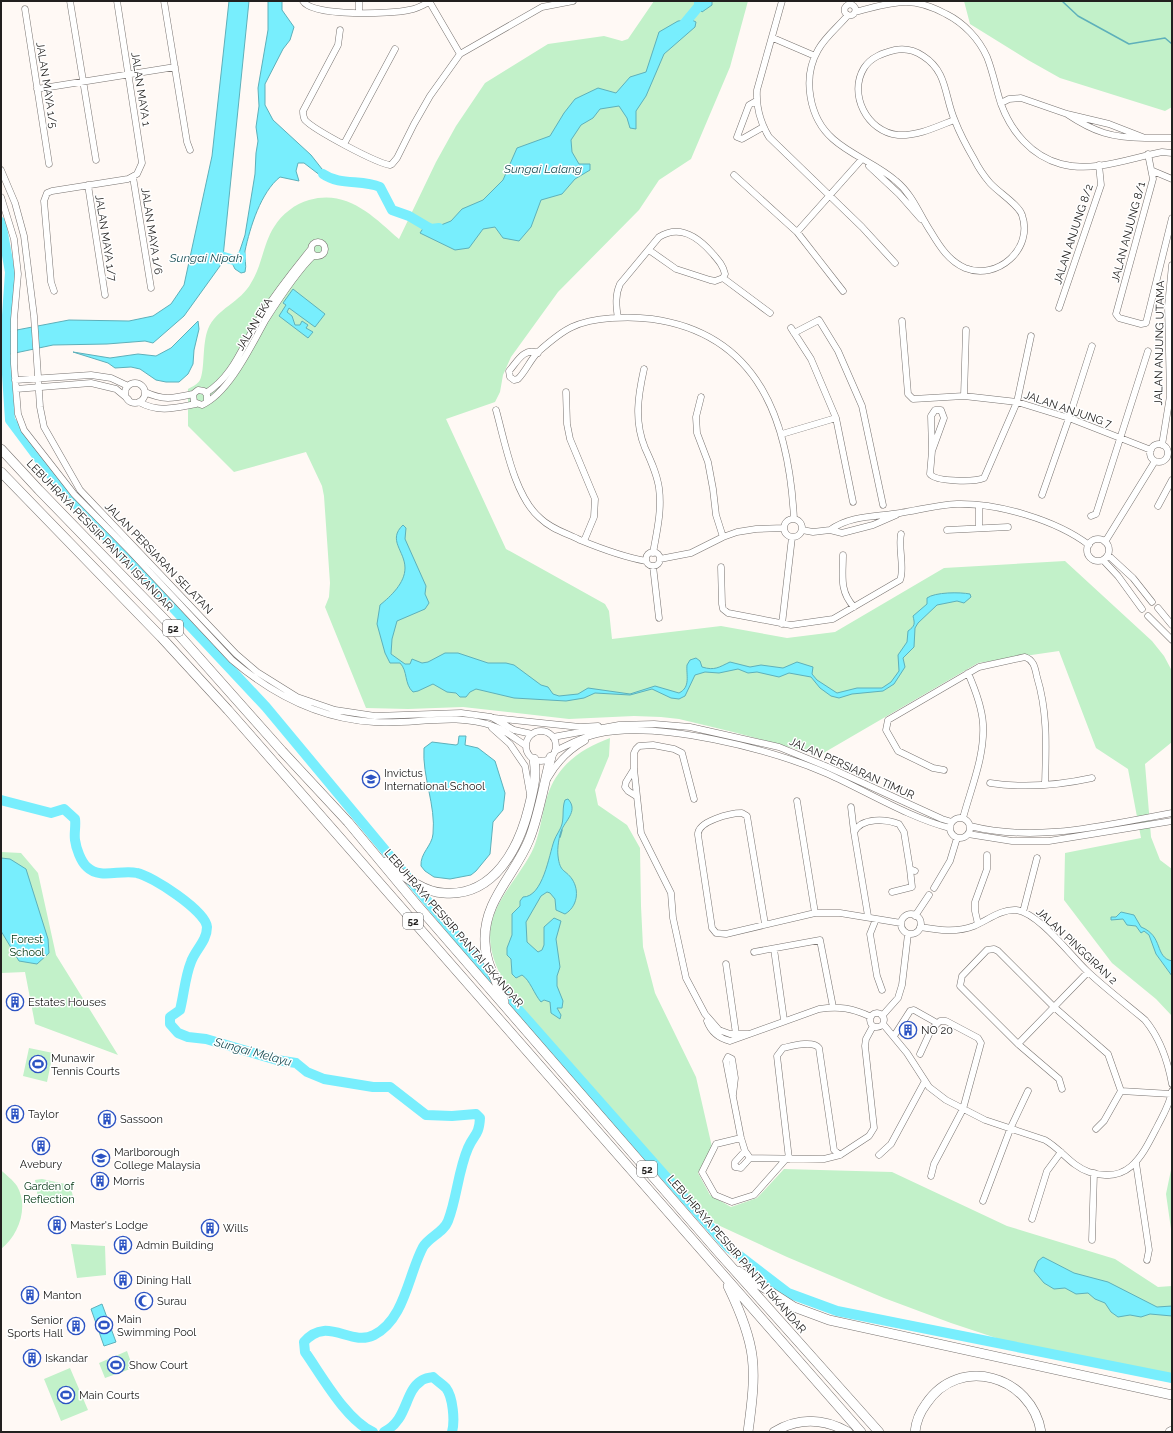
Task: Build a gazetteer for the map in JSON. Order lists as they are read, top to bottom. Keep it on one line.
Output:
{"streets":{"highway":["LEBUHRAYA PESISIR PANTAI ISKANDAR","52"],"street":["JALAN MAYA 1/5","JALAN MAYA 1","JALAN MAYA 1/6","JALAN ANJUNG 8/1","JALAN ANJUNG 8/2","JALAN MAYA 1/7","JALAN EKA","JALAN ANJUNG UTAMA","JALAN ANJUNG 7","JALAN PERSIARAN SELATAN","JALAN PERSIARAN TIMUR","JALAN PINGGIRAN 2"]},"crossings":[["JALAN MAYA 1","JALAN MAYA 1/6"],["JALAN EKA","JALAN PERSIARAN SELATAN"],["JALAN ANJUNG UTAMA","JALAN ANJUNG 7"],["JALAN PERSIARAN SELATAN","JALAN PERSIARAN TIMUR"]],"water":["Sungai Lalang","Sungai Nipah","Sungai Melayu"],"parks":["Forest School","Garden of Reflection"],"places":{"school or university":["Invictus International School","Marlborough College Malaysia"],"building":["Estates Houses","NO 20","Taylor","Sassoon","Avebury","Morris","Master's Lodge","Wills","Admin Building","Dining Hall","Manton","Senior Sports Hall","Iskandar"],"sports":["Munawir Tennis Courts","Main Swimming Pool","Show Court","Main Courts"],"mosque":["Surau"]}}
